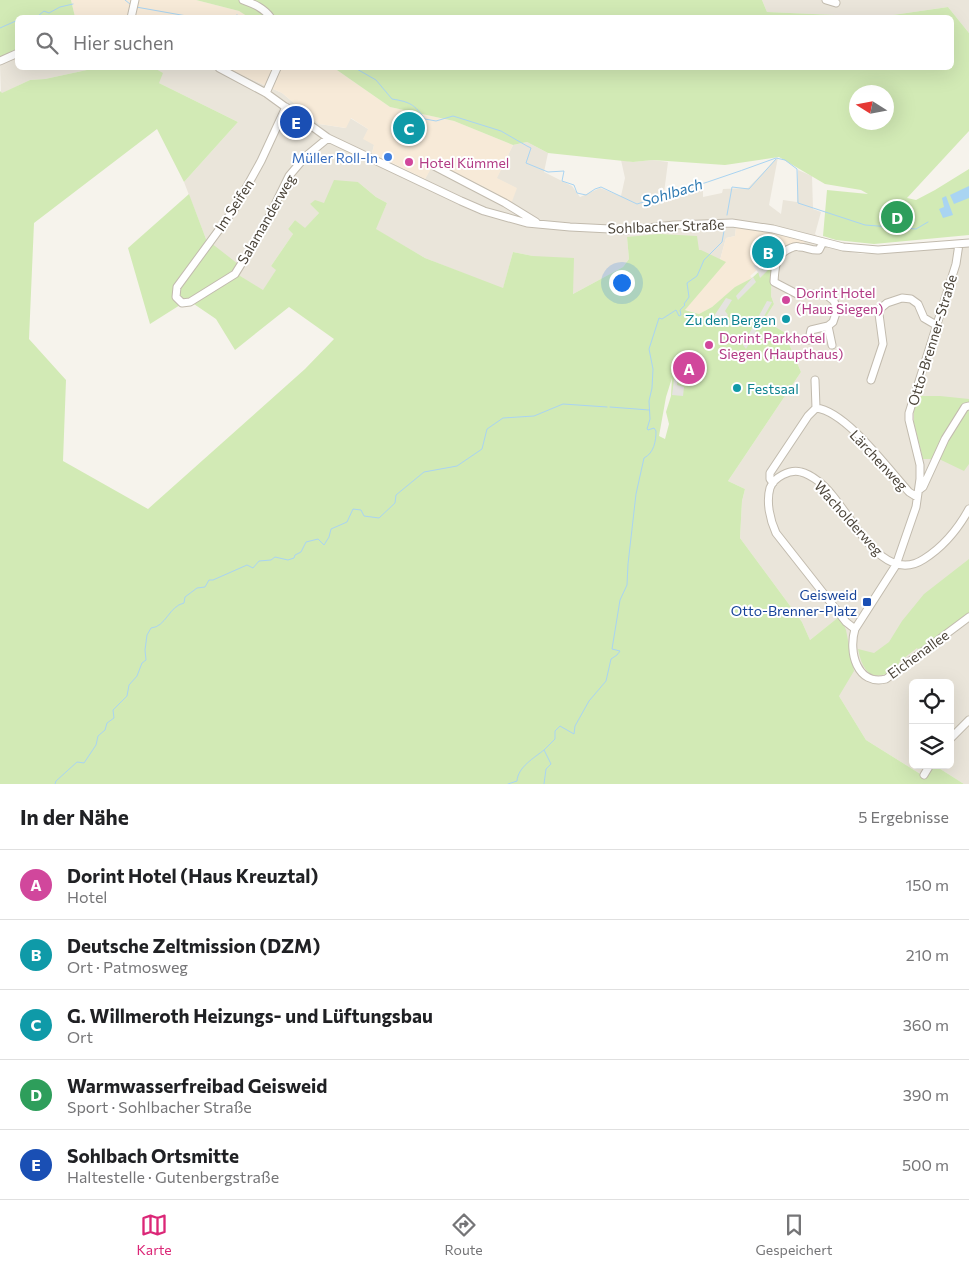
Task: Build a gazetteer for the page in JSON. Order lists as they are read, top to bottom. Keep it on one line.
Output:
{"streets":{"street":["Im Seifen","Salamanderweg","Sohlbacher Straße","Otto-Brenner-Straße","Lärchenweg","Wacholderweg","Eichenallee"]},"crossings":[["Im Seifen","Salamanderweg"],["Im Seifen","Sohlbacher Straße"],["Salamanderweg","Sohlbacher Straße"],["Sohlbacher Straße","Otto-Brenner-Straße"],["Otto-Brenner-Straße","Lärchenweg"],["Otto-Brenner-Straße","Wacholderweg"],["Otto-Brenner-Straße","Eichenallee"]],"water":["Sohlbach"],"places":{"other":["Müller Roll-In","Hotel Kümmel","Dorint Hotel (Haus Siegen)","Zu den Bergen","Dorint Parkhotel Siegen (Haupthaus)","Festsaal"],"transit":["Geisweid Otto-Brenner-Platz"]},"north":"left","page":{"search":"Hier suchen","pins":["E","C","D","B","A"],"heading":["In der Nähe","5 Ergebnisse"],"list":[{"mark":"A","name":"Dorint Hotel (Haus Kreuztal)","note":"Hotel","value":"150 m"},{"mark":"B","name":"Deutsche Zeltmission (DZM)","note":"Ort · Patmosweg","value":"210 m"},{"mark":"C","name":"G. Willmeroth Heizungs- und Lüftungsbau","note":"Ort","value":"360 m"},{"mark":"D","name":"Warmwasserfreibad Geisweid","note":"Sport · Sohlbacher Straße","value":"390 m"},{"mark":"E","name":"Sohlbach Ortsmitte","note":"Haltestelle · Gutenbergstraße","value":"500 m"}],"nav":["Karte","Route","Gespeichert"]}}
